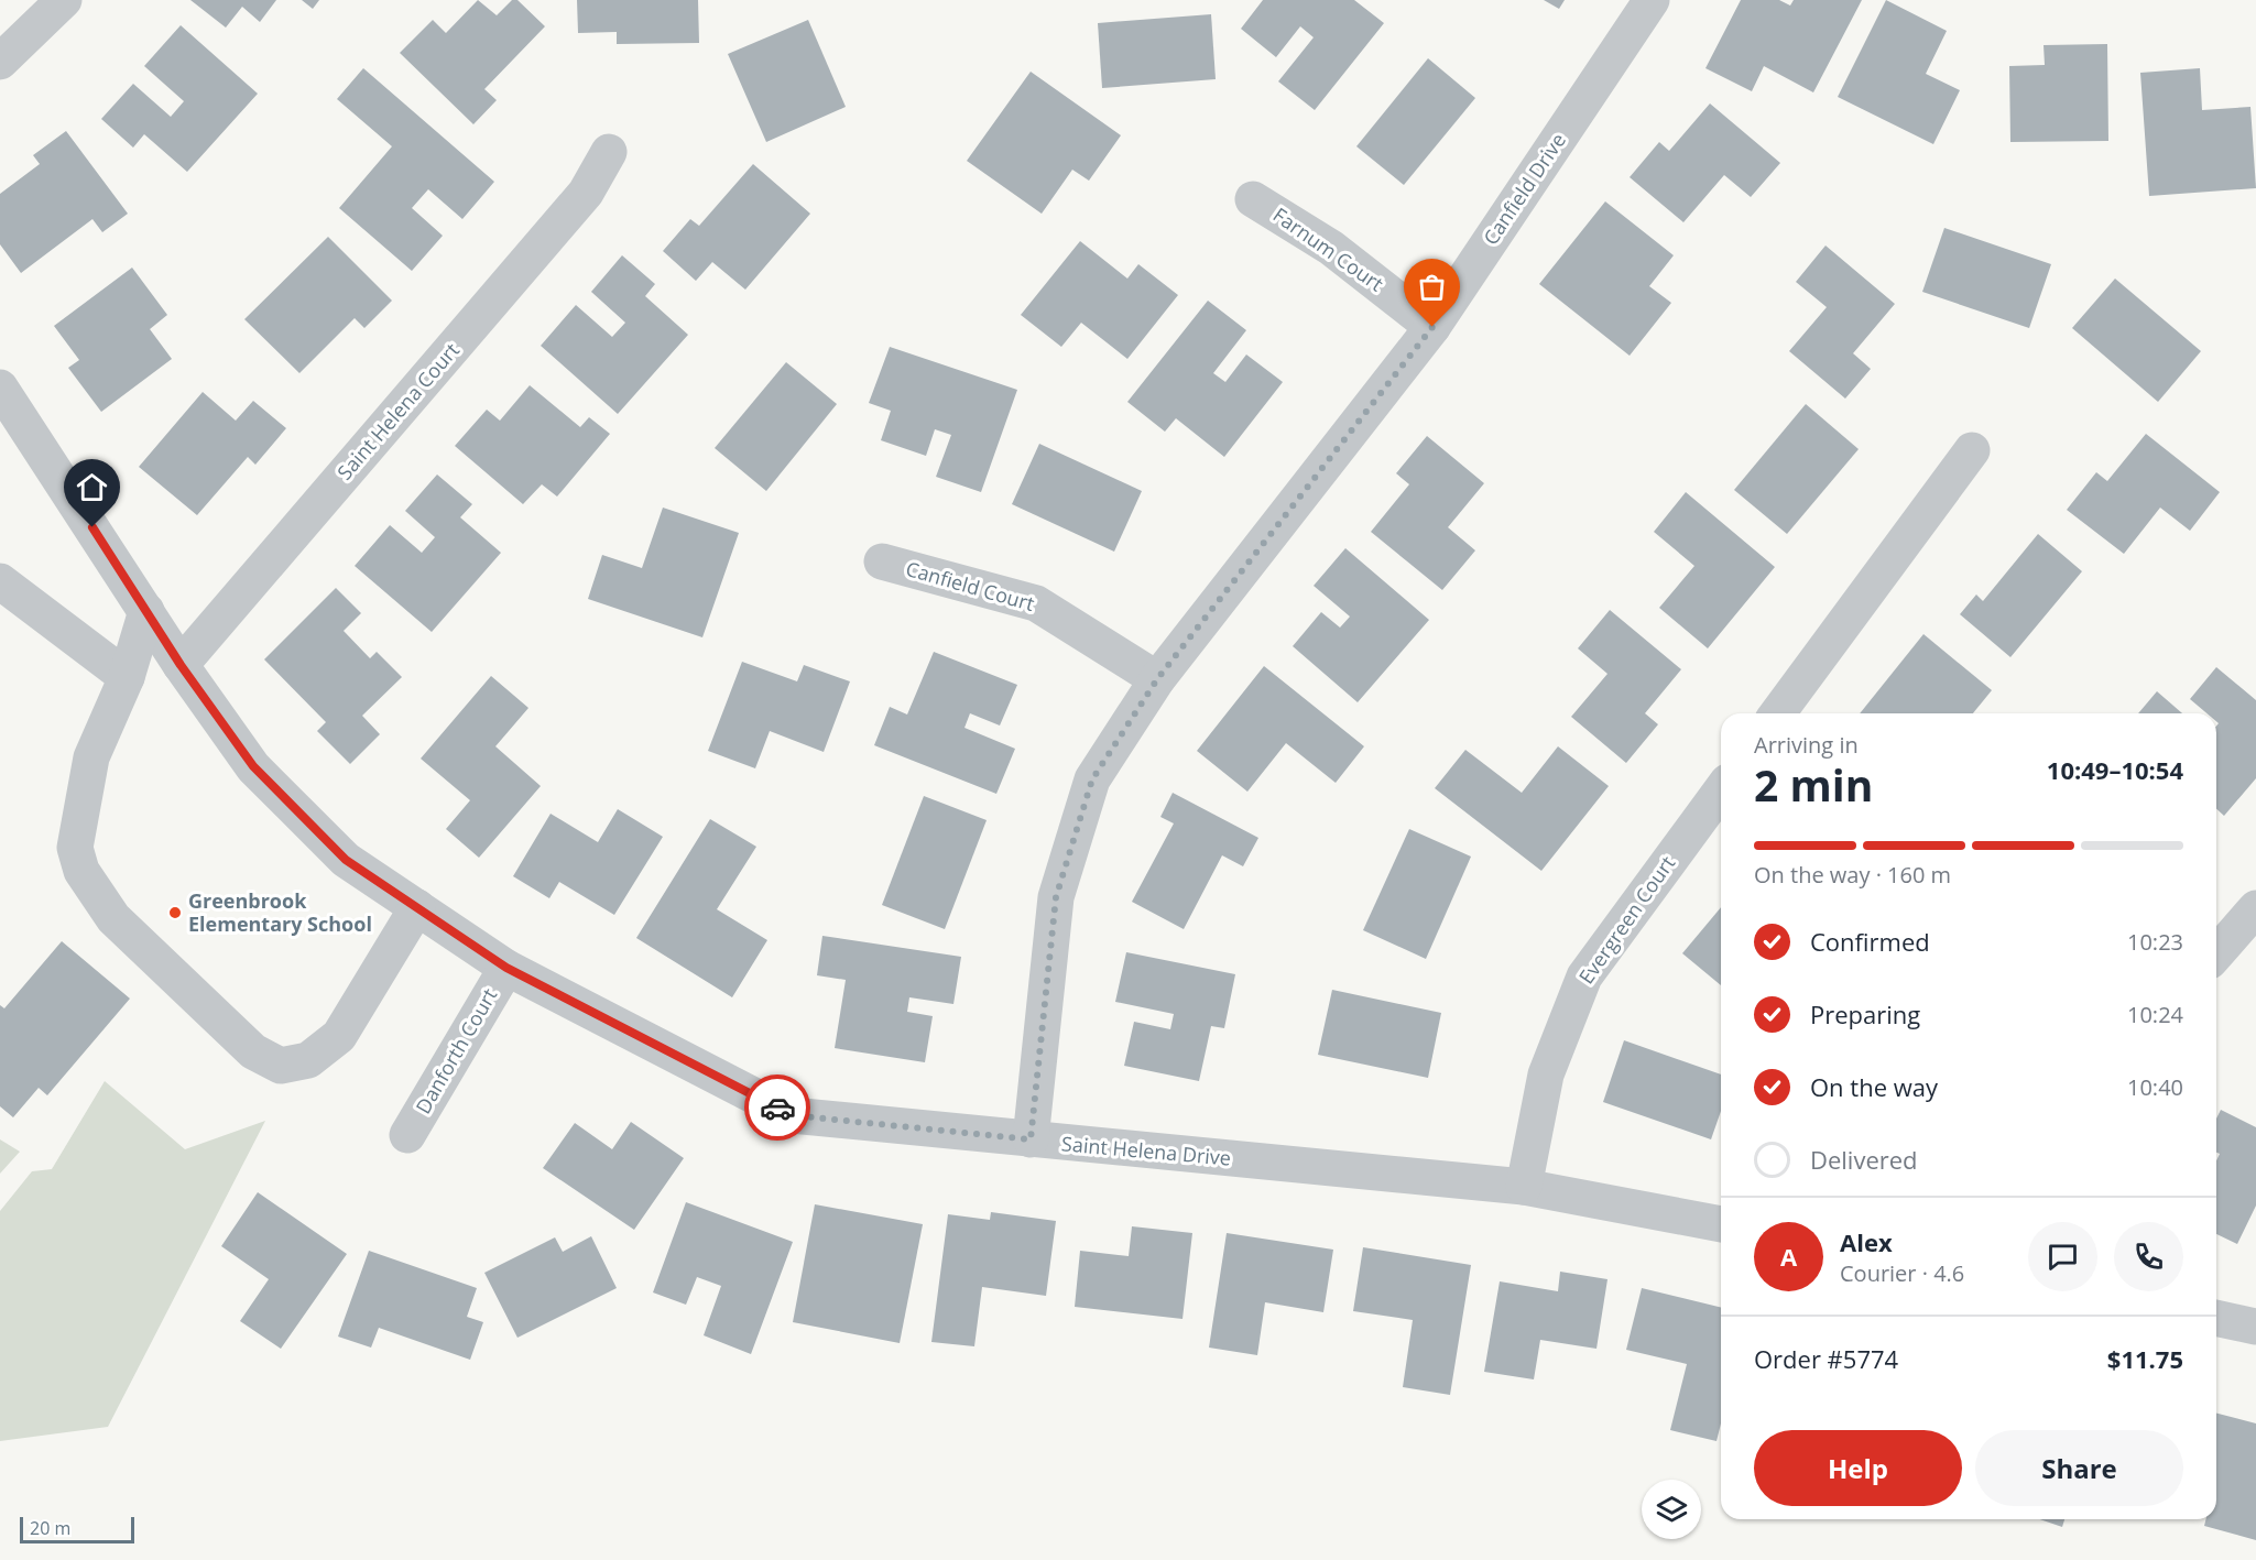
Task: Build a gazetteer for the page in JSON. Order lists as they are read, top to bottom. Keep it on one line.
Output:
{"streets":{"street":["Canfield Drive","Farnum Court","Saint Helena Court","Canfield Court","Evergreen Court","Danforth Court","Saint Helena Drive"]},"crossings":[["Canfield Drive","Farnum Court"],["Canfield Drive","Canfield Court"],["Canfield Drive","Saint Helena Drive"],["Saint Helena Court","Saint Helena Drive"],["Evergreen Court","Saint Helena Drive"],["Danforth Court","Saint Helena Drive"]],"places":["Greenbrook Elementary School"],"scale_bar":"20 m","page":{"heading":["2 min","Arriving in","10:49–10:54"],"panel":["Alex","Courier · 4.6","Order #5774","$11.75"],"bar":"On the way · 160 m","list":[["Confirmed","10:23"],["Preparing","10:24"],["On the way","10:40"],"Delivered"],"round":"A","buttons":["Help","Share"],"scale":"20 m"}}
